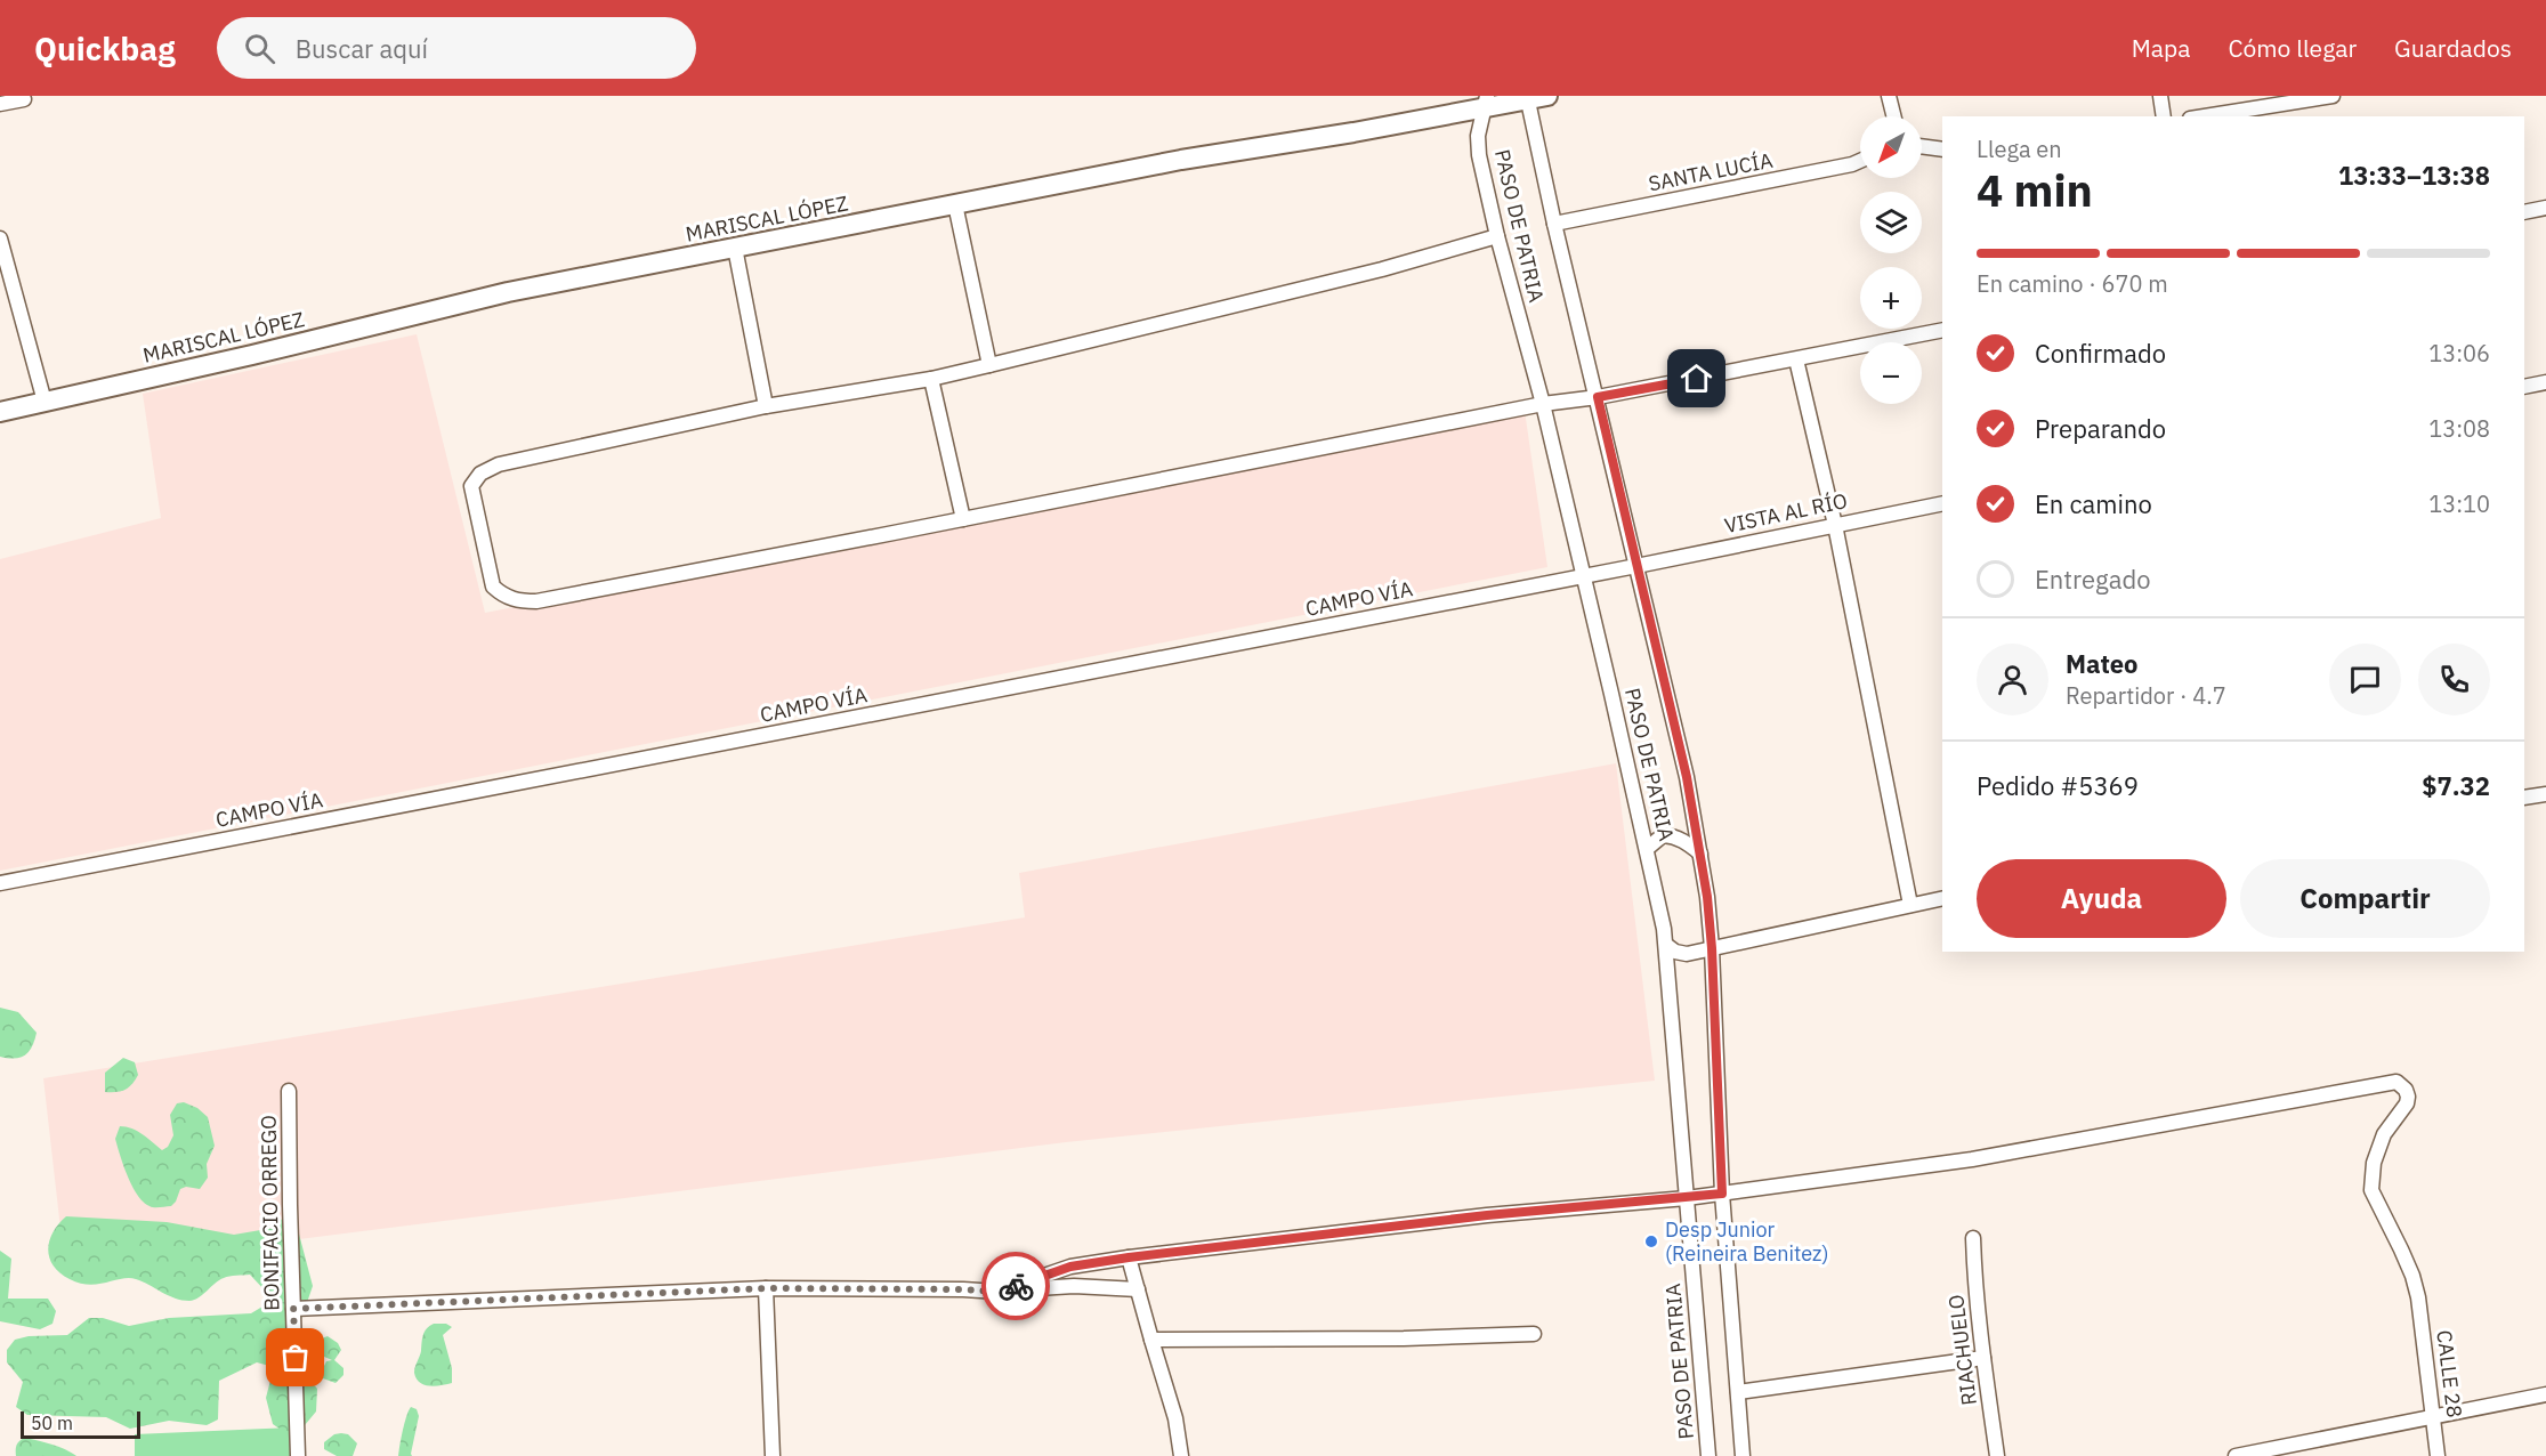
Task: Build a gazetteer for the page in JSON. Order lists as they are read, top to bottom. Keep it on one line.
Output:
{"streets":{"street":["SANTA LUCÍA","MARISCAL LÓPEZ","PASO DE PATRIA","VISTA AL RÍO","CAMPO VÍA","BONIFACIO ORREGO","RIACHUELO","CALLE 28"]},"crossings":[["SANTA LUCÍA","PASO DE PATRIA"],["MARISCAL LÓPEZ","PASO DE PATRIA"],["PASO DE PATRIA","VISTA AL RÍO"],["PASO DE PATRIA","CAMPO VÍA"],["PASO DE PATRIA","CALLE 28"],["VISTA AL RÍO","CAMPO VÍA"]],"places":["Desp Junior (Reineira Benitez)"],"scale_bar":"50 m","north":"bottom left","page":{"header":"Quickbag","search":"Buscar aquí","nav":["Mapa","Cómo llegar","Guardados"],"map_buttons":["+","−"],"heading":["4 min","Llega en","13:33–13:38"],"panel":["Mateo","Repartidor · 4.7","Pedido #5369","$7.32"],"bar":"En camino · 670 m","list":[["Confirmado","13:06"],["Preparando","13:08"],["En camino","13:10"],"Entregado"],"buttons":["Ayuda","Compartir"],"scale":"50 m"}}
